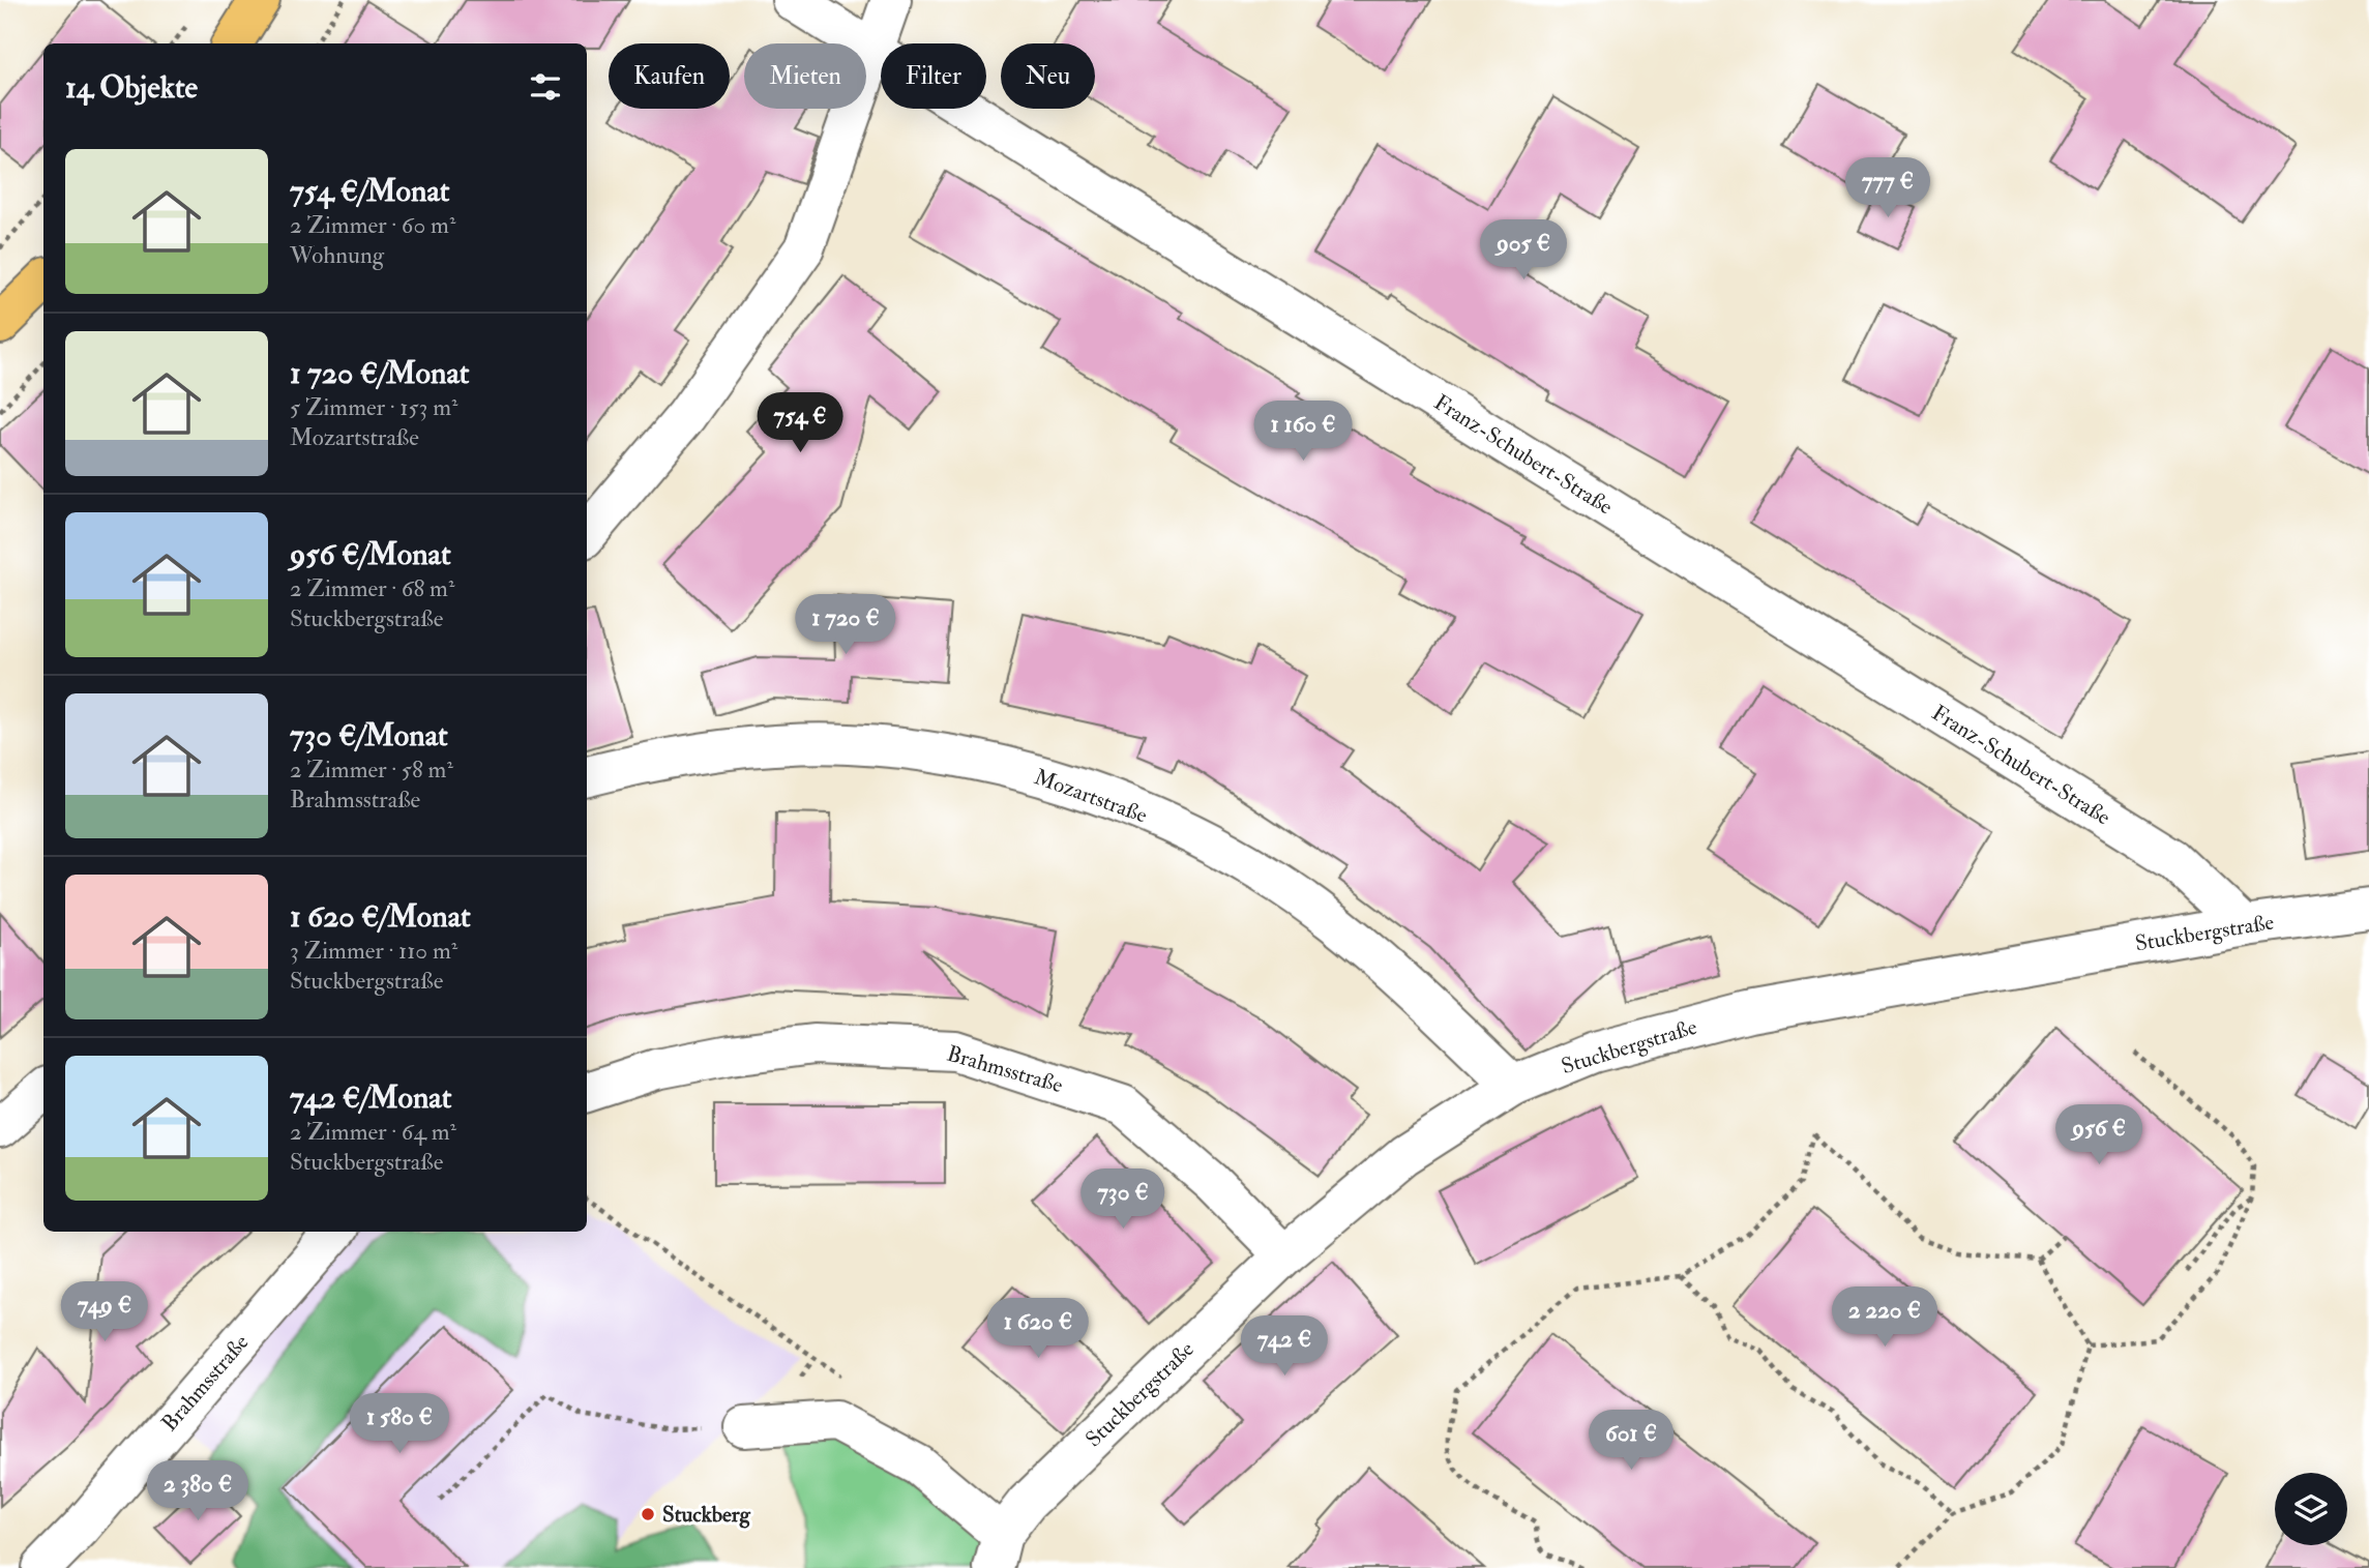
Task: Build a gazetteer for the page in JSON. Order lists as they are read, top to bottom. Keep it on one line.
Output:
{"streets":{"street":["Franz-Schubert-Straße","Mozartstraße","Stuckbergstraße","Brahmsstraße"]},"crossings":[["Franz-Schubert-Straße","Stuckbergstraße"],["Mozartstraße","Stuckbergstraße"],["Stuckbergstraße","Brahmsstraße"]],"places":["Stuckberg"],"page":{"chip":["Kaufen","Mieten","Filter","Neu"],"heading":"14 Objekte","list":[{"name":"754 €/Monat","note":"2 Zimmer · 60 m² · Wohnung"},{"name":"1 720 €/Monat","note":"5 Zimmer · 153 m² · Mozartstraße"},{"name":"956 €/Monat","note":"2 Zimmer · 68 m² · Stuckbergstraße"},{"name":"730 €/Monat","note":"2 Zimmer · 58 m² · Brahmsstraße"},{"name":"1 620 €/Monat","note":"3 Zimmer · 110 m² · Stuckbergstraße"},{"name":"742 €/Monat","note":"2 Zimmer · 64 m² · Stuckbergstraße"}],"price":["777 €","905 €","754 €","1 160 €","1 720 €","956 €","730 €","749 €","2 220 €","1 620 €","742 €","1 580 €","601 €","2 380 €"]}}
